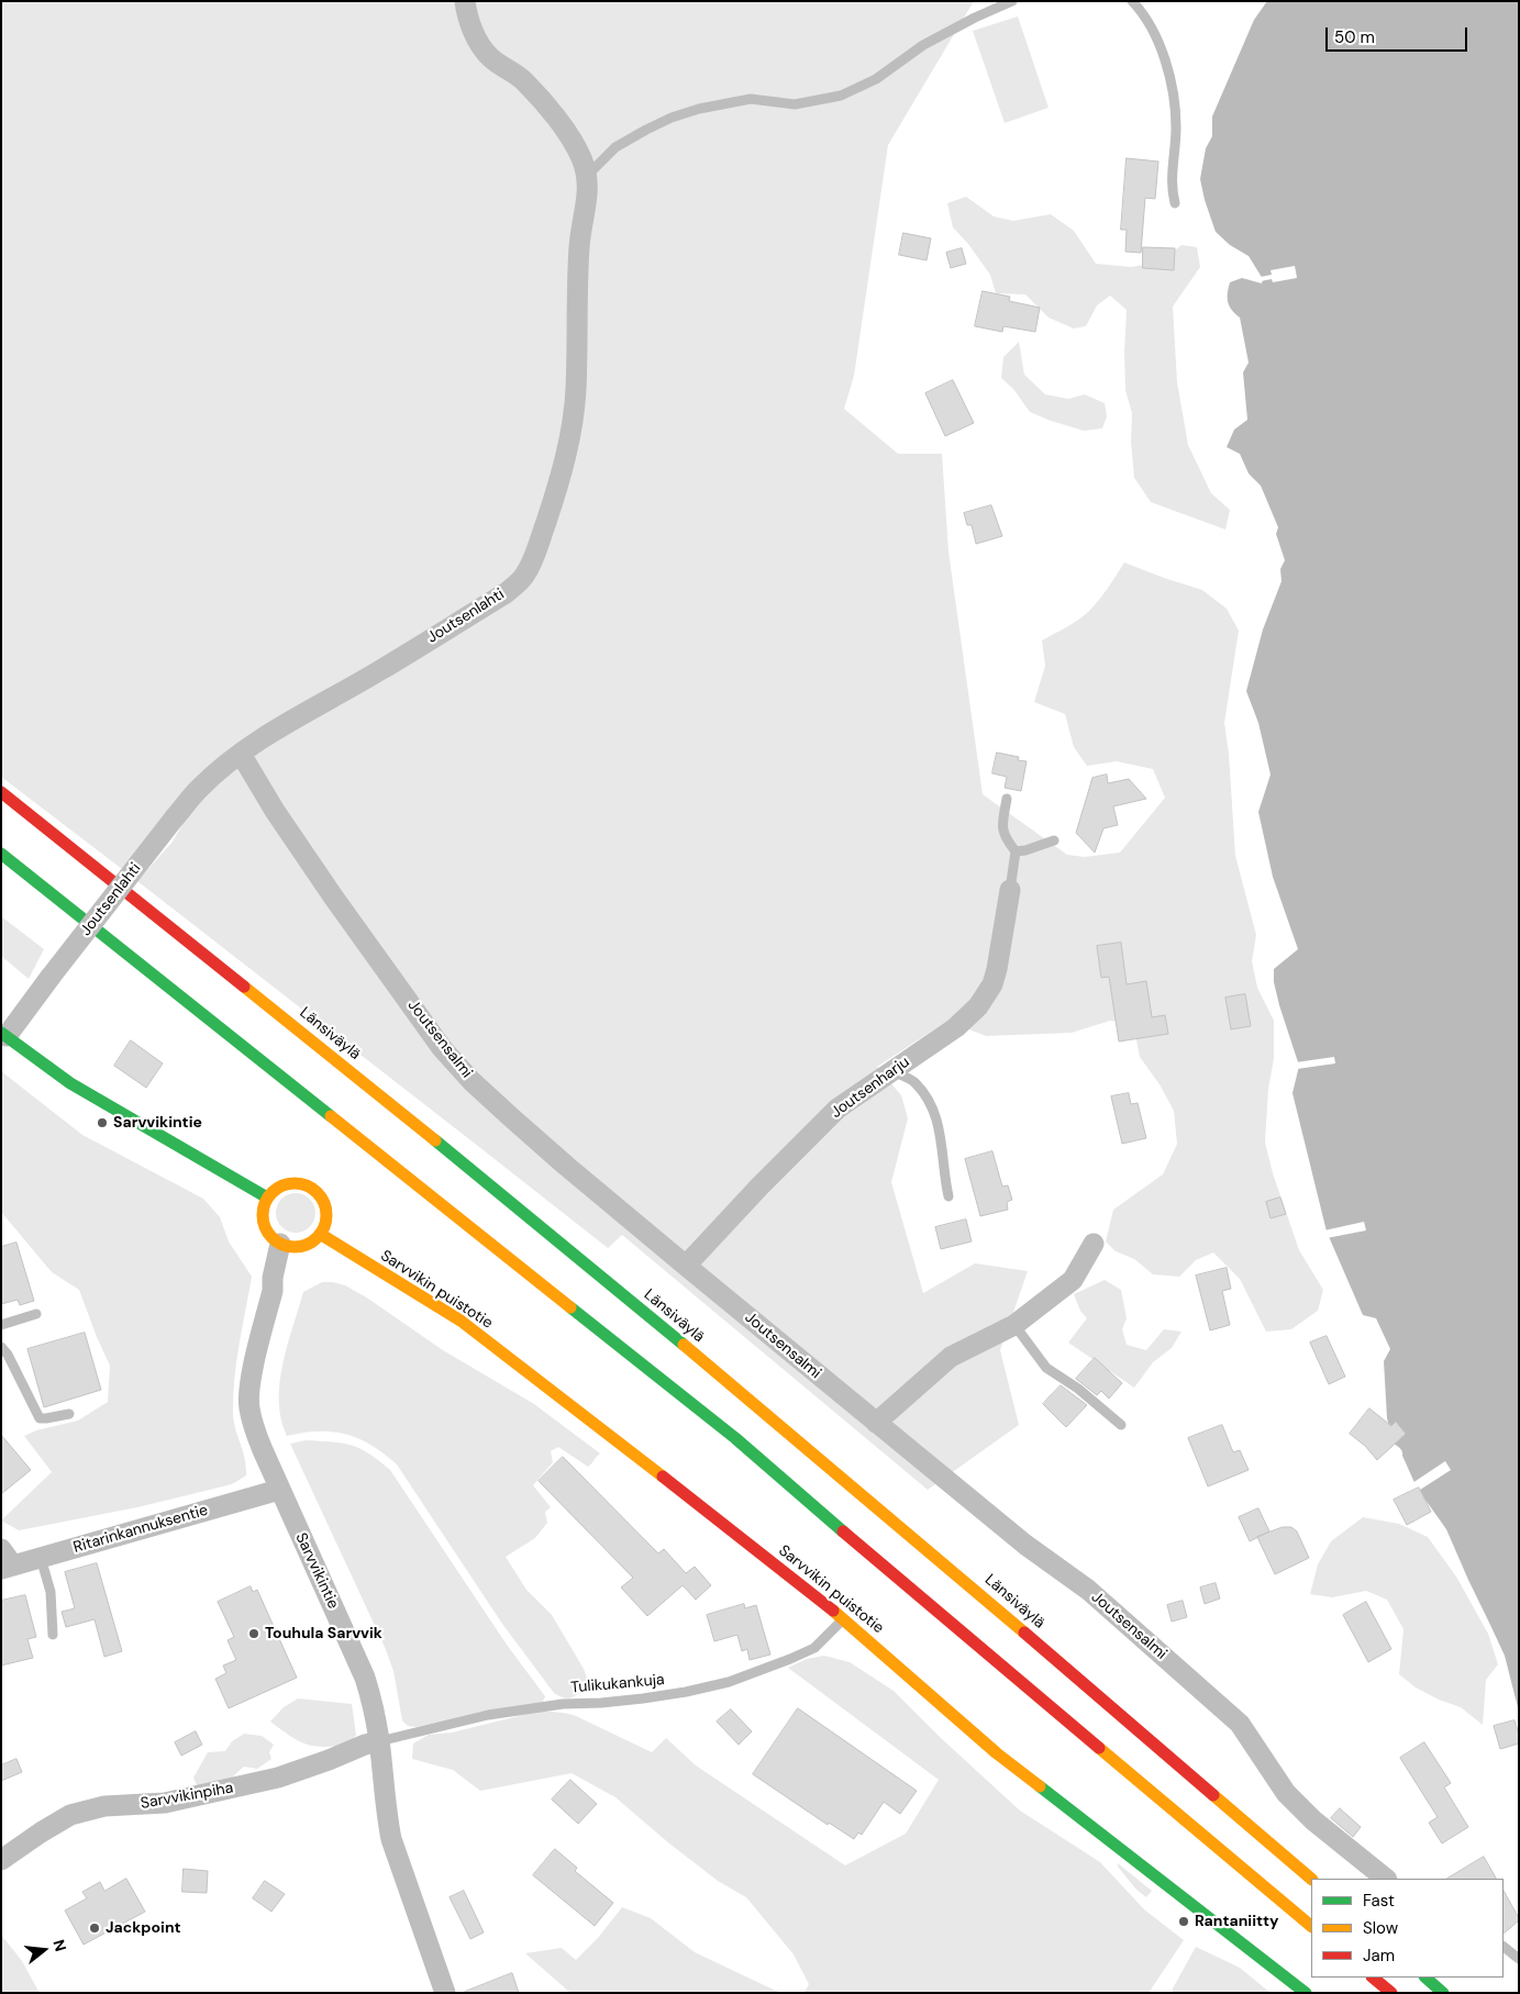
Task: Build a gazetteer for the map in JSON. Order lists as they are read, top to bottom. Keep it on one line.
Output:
{"streets":{"main road":["Länsiväylä","Sarvvikin puistotie"],"street":["Joutsenlahti","Joutsensalmi","Joutsenharju","Ritarinkannuksentie","Sarvvikintie","Sarvvikinpiha"],"lane":["Tulikukankuja"]},"crossings":[["Joutsenlahti","Joutsensalmi"],["Joutsensalmi","Joutsenharju"],["Sarvvikin puistotie","Sarvvikintie"],["Sarvvikin puistotie","Tulikukankuja"],["Ritarinkannuksentie","Sarvvikintie"],["Sarvvikintie","Tulikukankuja"],["Sarvvikintie","Sarvvikinpiha"],["Tulikukankuja","Sarvvikinpiha"]],"places":["Sarvvikintie","Touhula Sarvvik","Rantaniitty","Jackpoint"],"legend":["Fast","Slow","Jam"],"scale_bar":"50 m","north":"right"}
